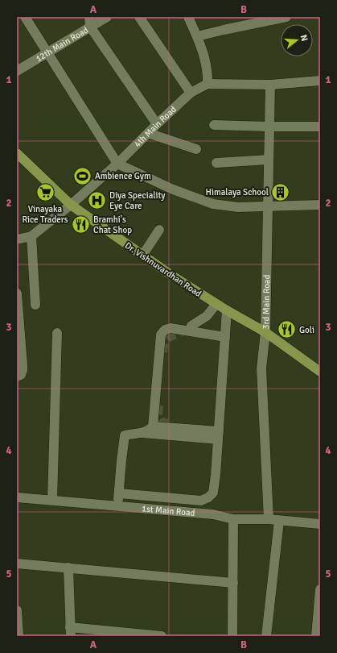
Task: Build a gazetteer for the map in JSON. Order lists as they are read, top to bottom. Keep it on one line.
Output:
{"streets":{"main road":["Dr. Vishnuvardhan Road"],"street":["12th Main Road","4th Main Road","3rd Main Road","1st Main Road"]},"crossings":[["4th Main Road","Dr. Vishnuvardhan Road"],["4th Main Road","3rd Main Road"],["Dr. Vishnuvardhan Road","3rd Main Road"],["3rd Main Road","1st Main Road"]],"places":{"sports":["Ambience Gym"],"building":["Himalaya School"],"supermarket":["Vinayaka Rice Traders"],"hospital":["Diya Speciality Eye Care"],"restaurant":["Bramhi's Chat Shop","Goli"]},"north":"right","grid":{"columns":["A","B"],"rows":["1","2","3","4","5"]}}
